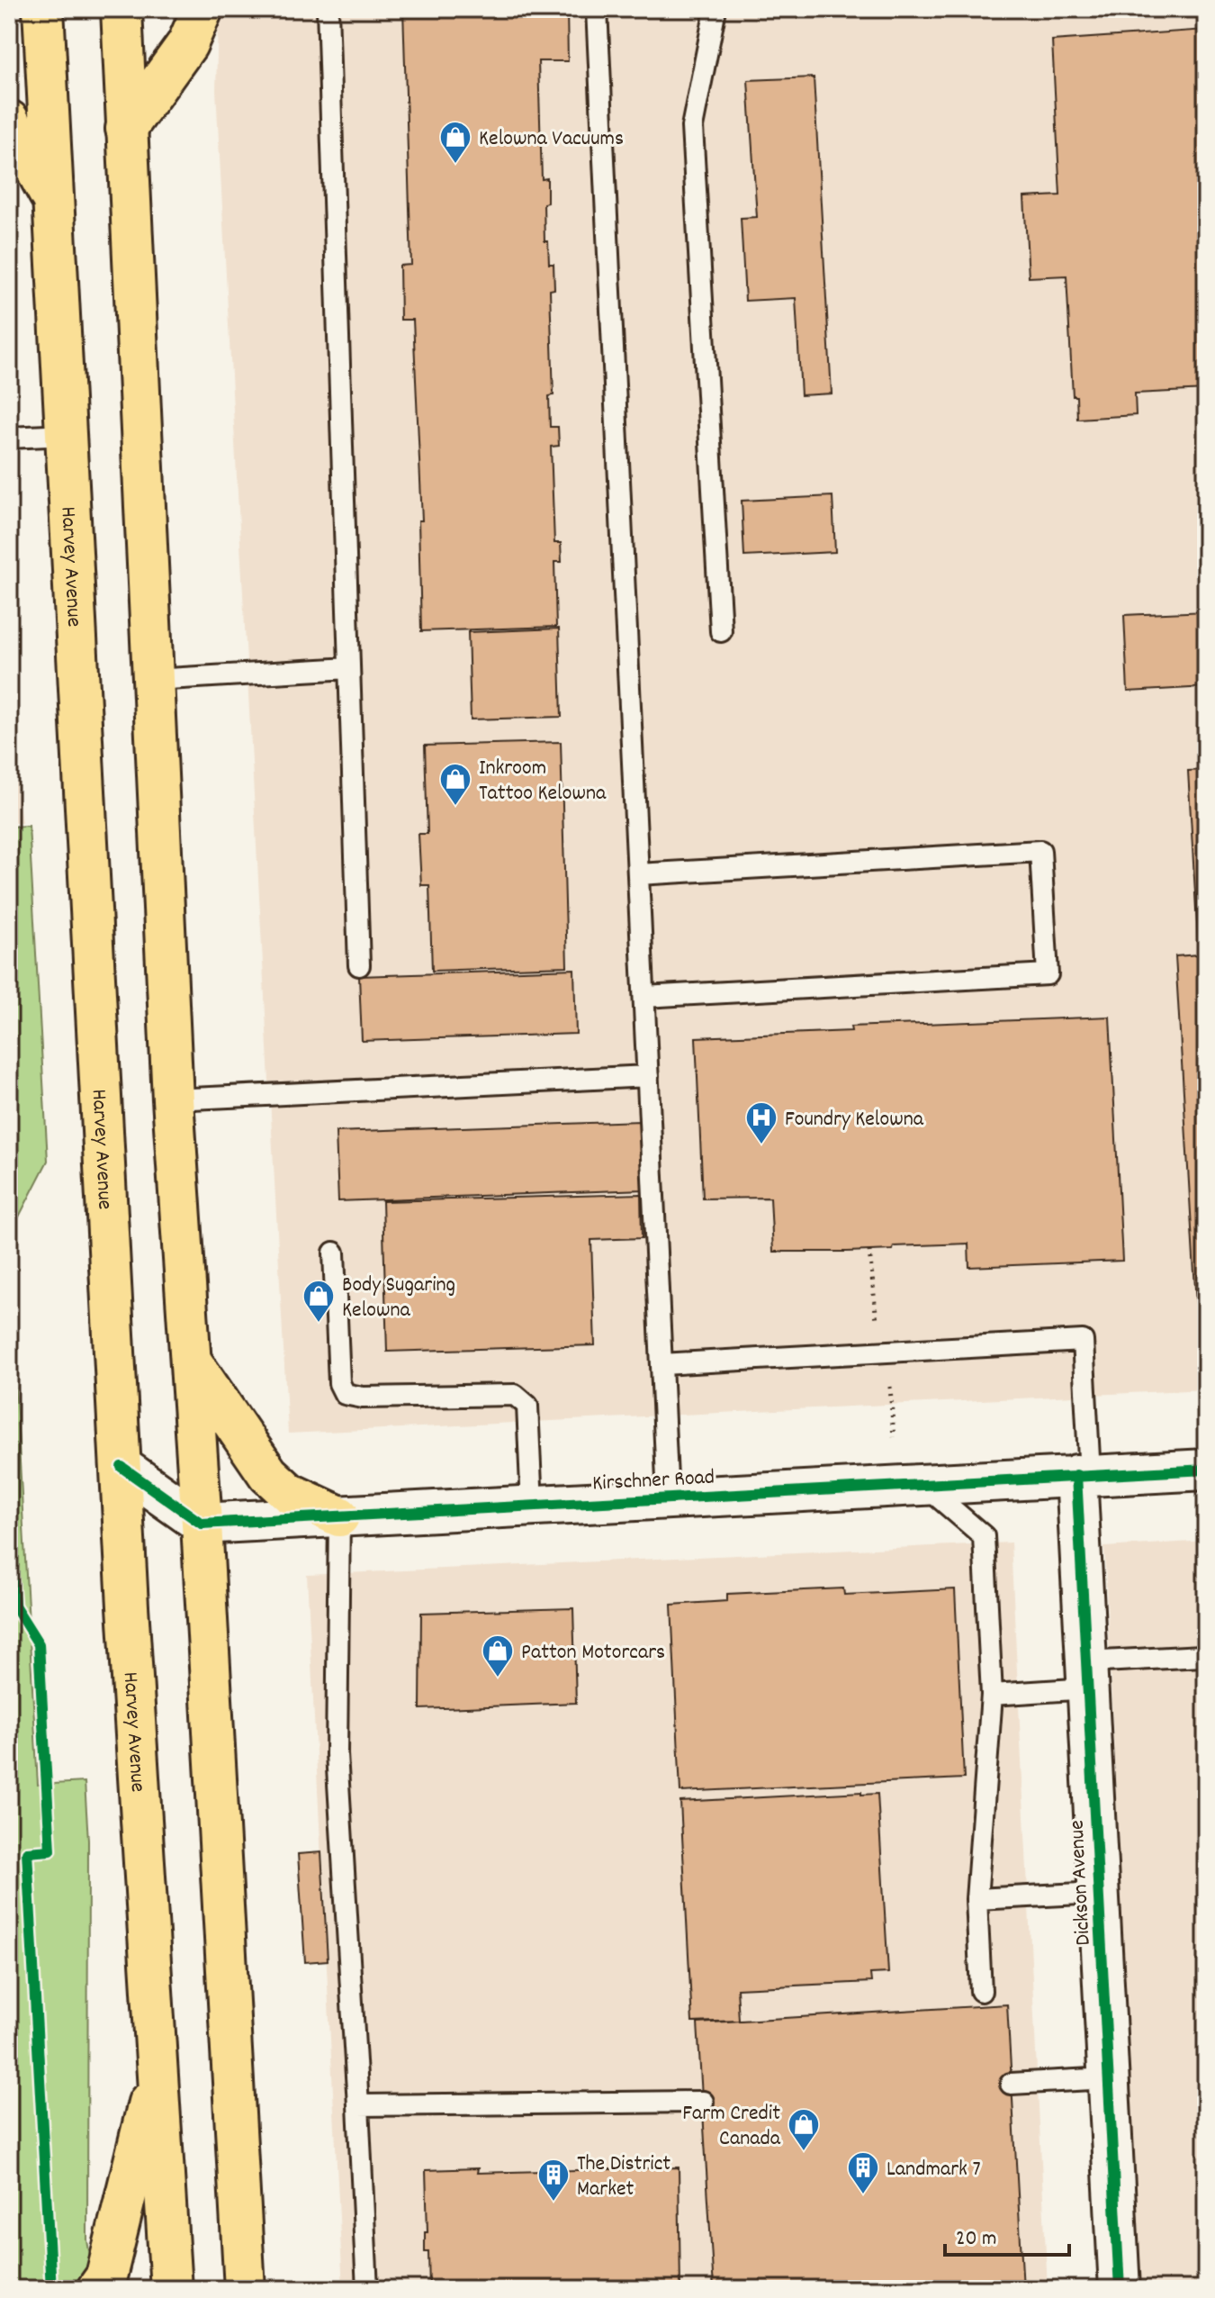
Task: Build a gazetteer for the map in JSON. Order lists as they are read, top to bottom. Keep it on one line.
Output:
{"streets":{"highway":["Harvey Avenue"],"street":["Kirschner Road","Dickson Avenue"]},"crossings":[["Kirschner Road","Dickson Avenue"]],"places":{"shop":["Kelowna Vacuums","Inkroom Tattoo Kelowna","Body Sugaring Kelowna","Patton Motorcars","Farm Credit Canada"],"hospital":["Foundry Kelowna"],"building":["Landmark 7","The District Market"]},"scale_bar":"20 m"}
